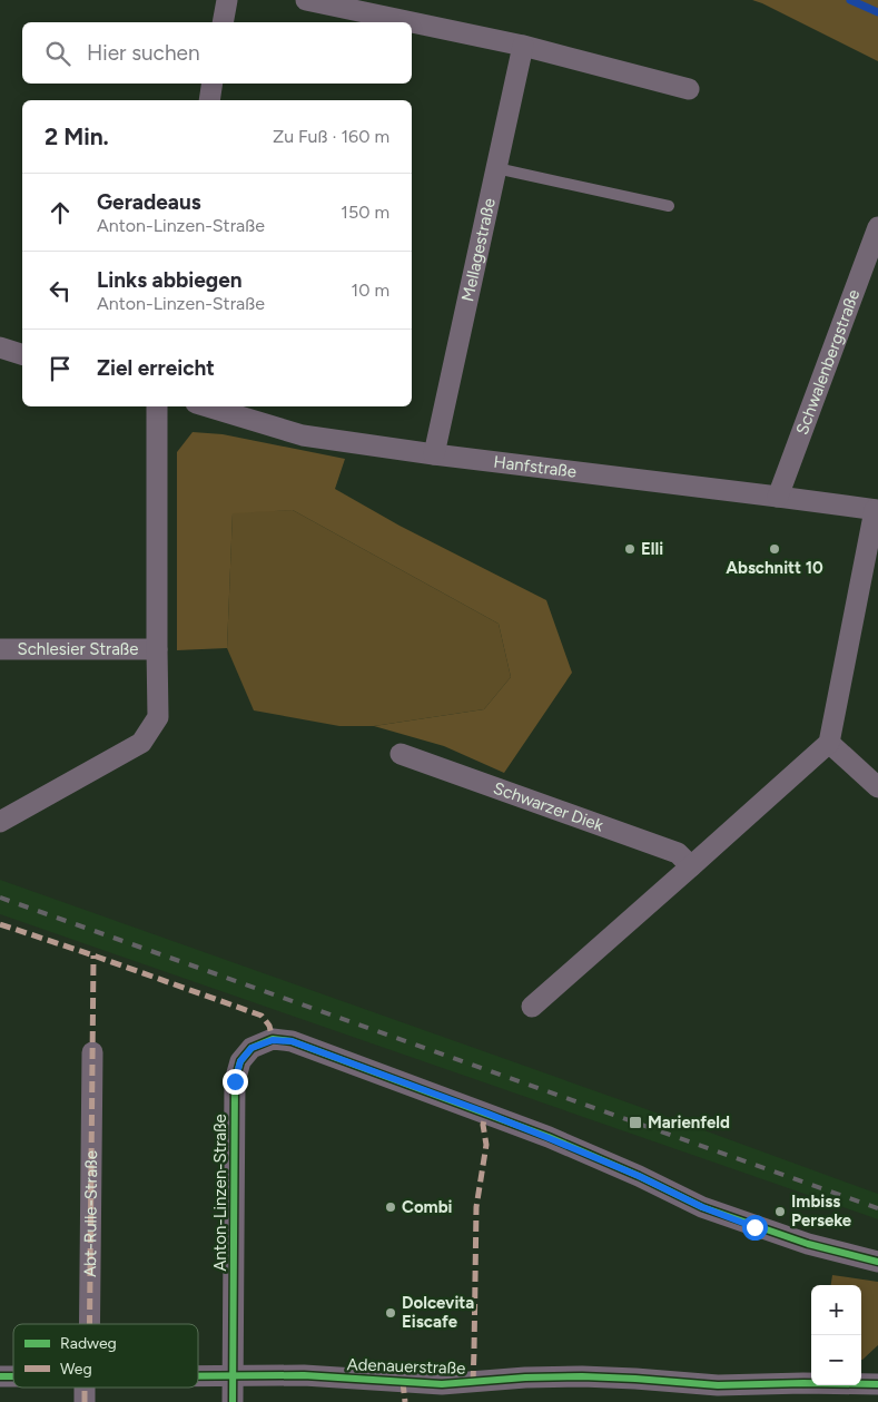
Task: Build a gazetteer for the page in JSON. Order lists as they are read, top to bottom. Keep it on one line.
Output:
{"streets":{"street":["Mellagestraße","Schwalenbergstraße","Hanfstraße","Schlesier Straße","Schwarzer Diek","Anton-Linzen-Straße","Abt-Rulle-Straße","Adenauerstraße"]},"crossings":[["Mellagestraße","Hanfstraße"],["Schwalenbergstraße","Hanfstraße"],["Anton-Linzen-Straße","Adenauerstraße"]],"places":{"other":["Elli","Abschnitt 10","Combi","Imbiss Perseke","Dolcevita Eiscafe"],"transit":["Marienfeld"]},"legend":["Radweg","Weg"],"page":{"search":"Hier suchen","heading":["2 Min.","Zu Fuß · 160 m"],"list":[["Geradeaus","Anton-Linzen-Straße","150 m"],["Links abbiegen","Anton-Linzen-Straße","10 m"],"Ziel erreicht"],"map_buttons":["+","−"]}}
